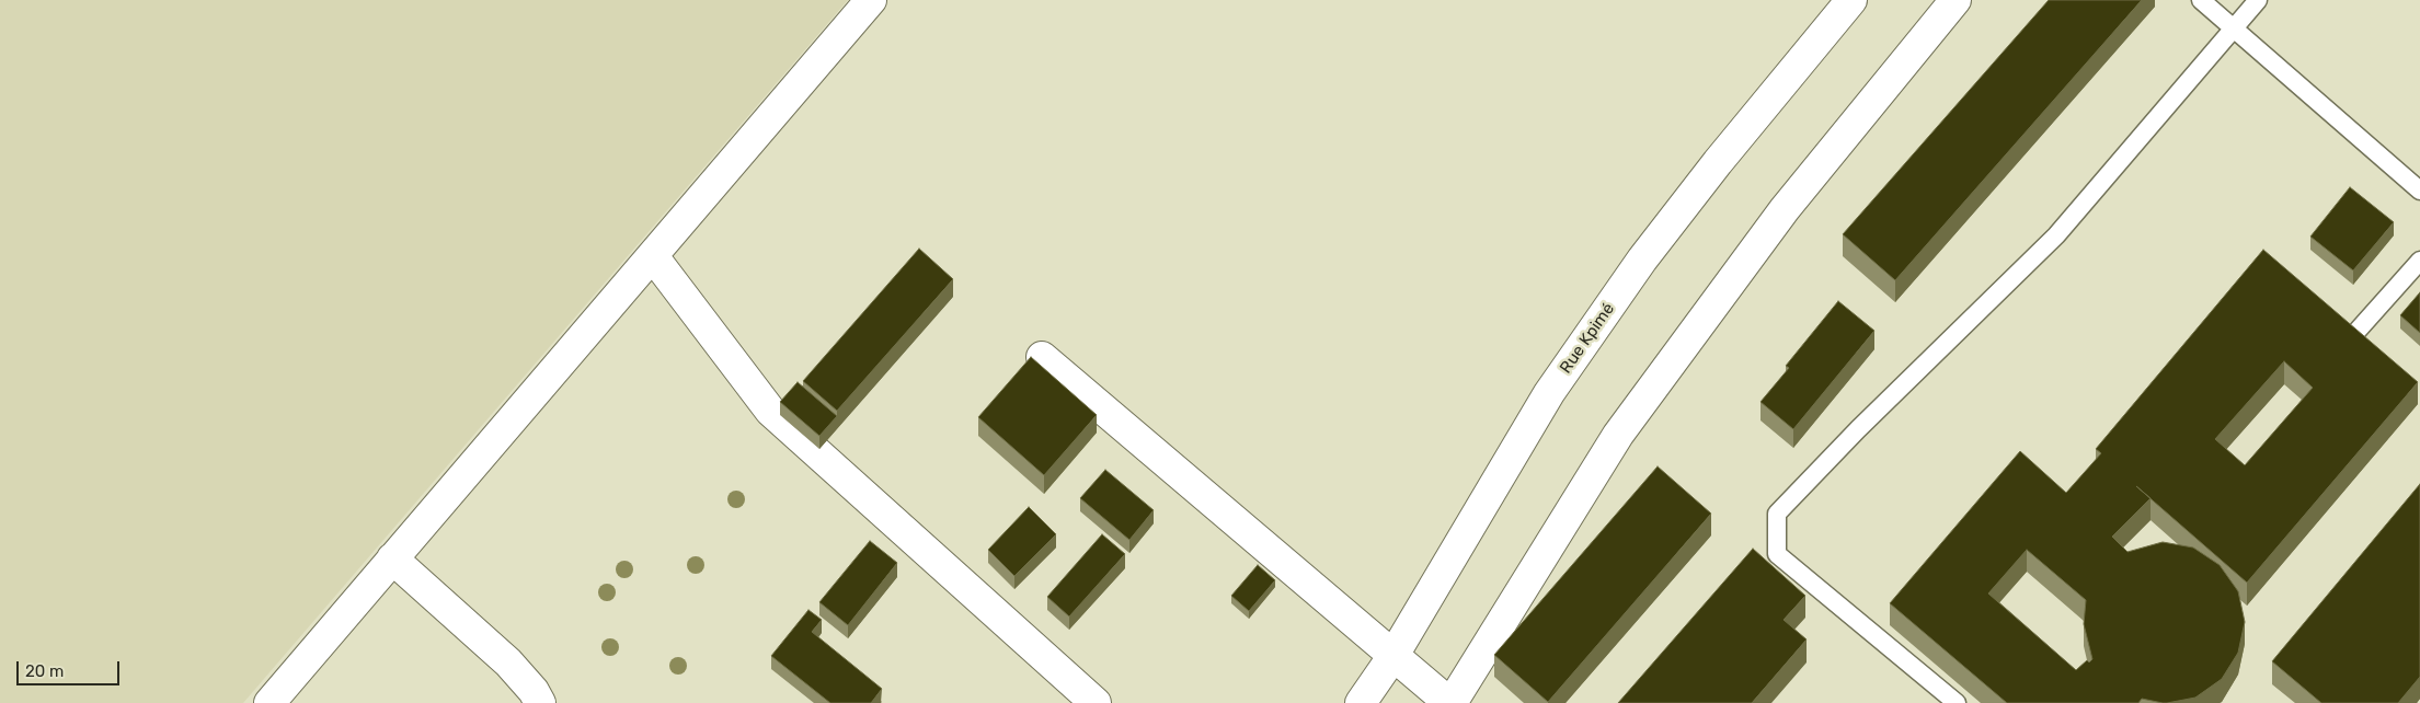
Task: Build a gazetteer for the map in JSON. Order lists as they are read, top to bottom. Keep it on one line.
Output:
{"streets":{"street":["Rue Kpimé"]},"scale_bar":"20 m"}
